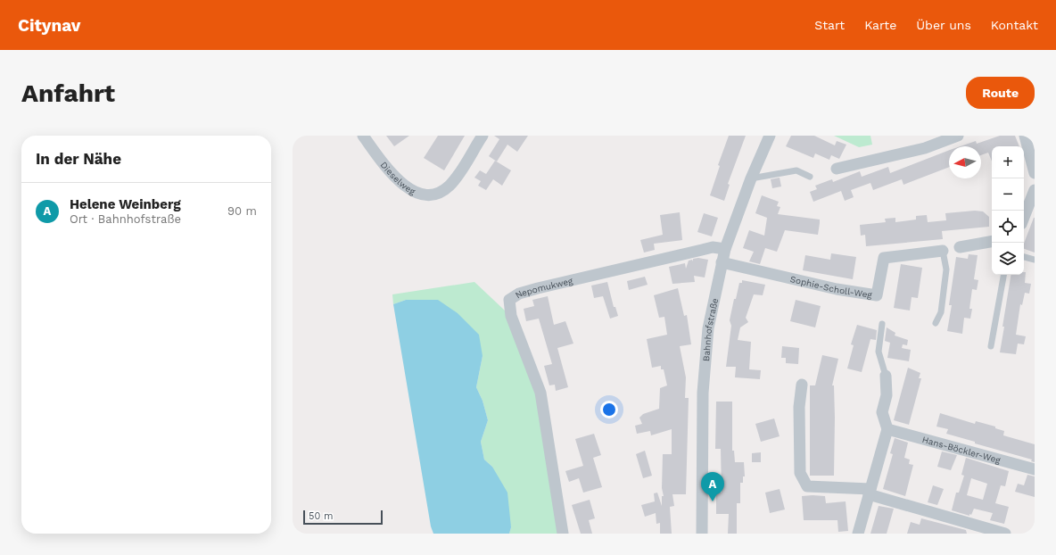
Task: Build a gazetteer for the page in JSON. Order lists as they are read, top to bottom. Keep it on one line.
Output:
{"streets":{"street":["Dieselweg","Sophie-Scholl-Weg","Nepomukweg","Bahnhofstraße","Hans-Böckler-Weg"]},"crossings":[["Sophie-Scholl-Weg","Bahnhofstraße"],["Nepomukweg","Bahnhofstraße"]],"scale_bar":"50 m","north":"left","page":{"header":"Citynav","nav":["Start","Karte","Über uns","Kontakt"],"buttons":"Route","title":"Anfahrt","heading":"In der Nähe","map_buttons":["+","−"],"list":[{"mark":"A","name":"Helene Weinberg","note":"Ort · Bahnhofstraße","value":"90 m"}],"pins":"A","scale":"50 m"}}
